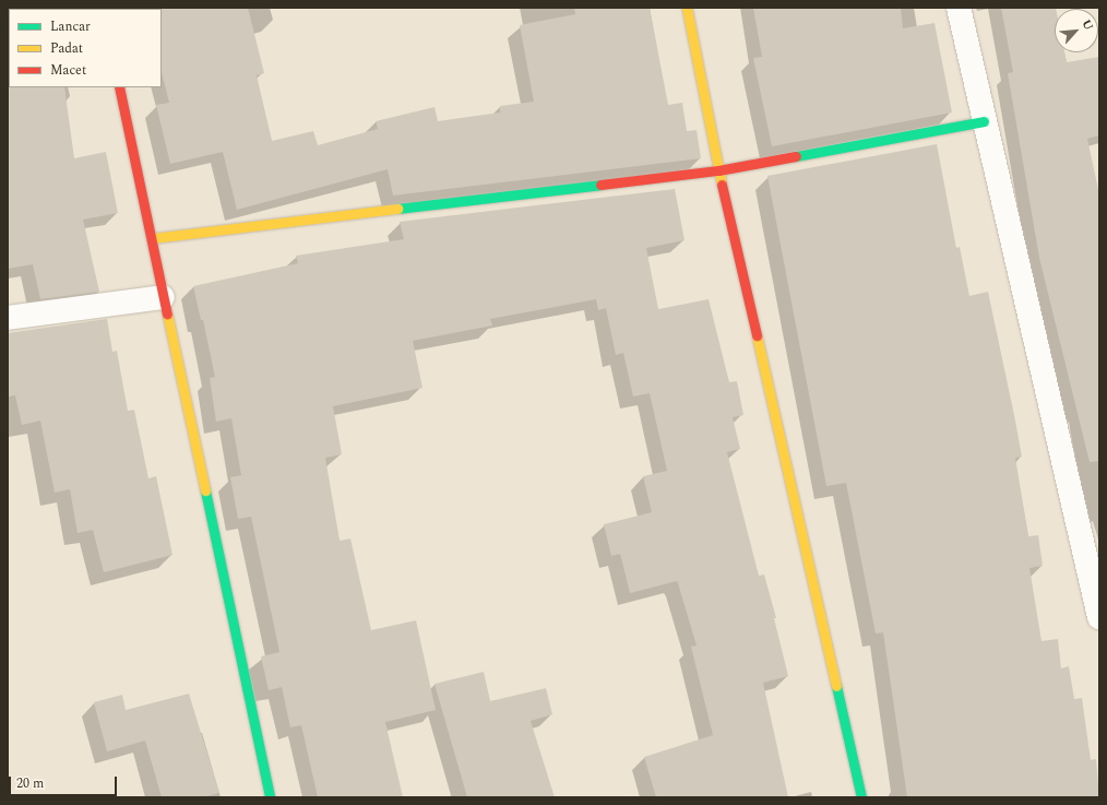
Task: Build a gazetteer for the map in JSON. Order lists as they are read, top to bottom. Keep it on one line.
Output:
{"legend":["Lancar","Padat","Macet"],"scale_bar":"20 m","north":"top right"}
